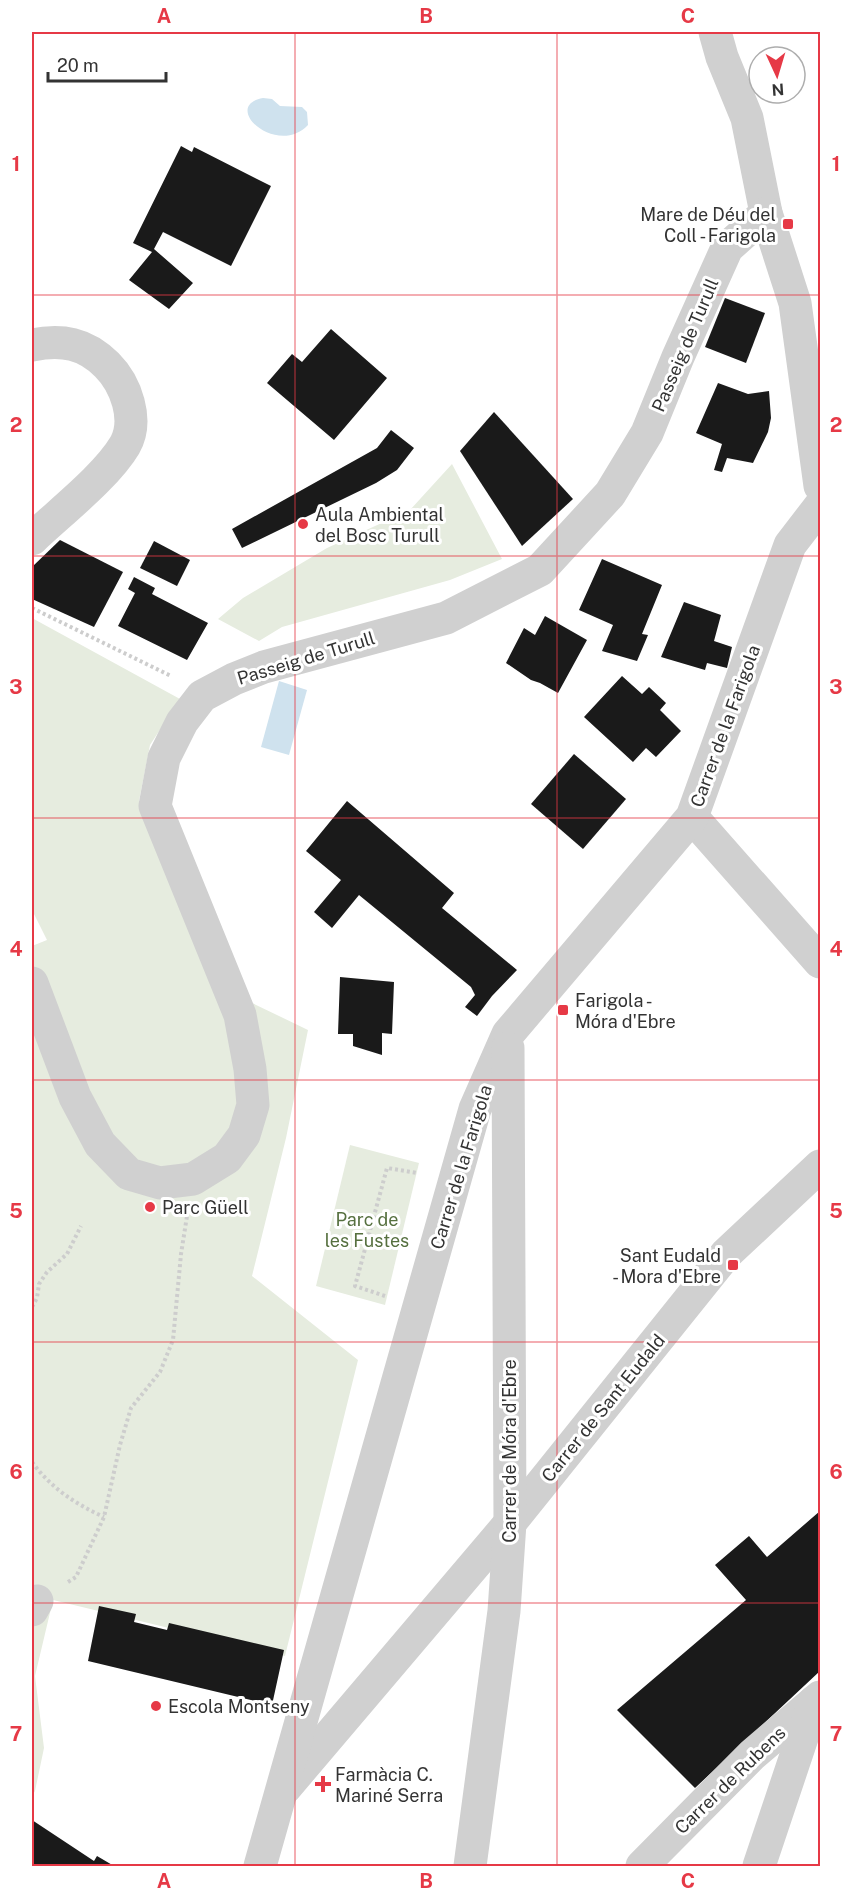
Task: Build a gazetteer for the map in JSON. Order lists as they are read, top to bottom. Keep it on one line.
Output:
{"streets":{"street":["Passeig de Turull","Carrer de la Farigola","Carrer de Sant Eudald","Carrer de Móra d'Ebre","Carrer de Rubens"]},"crossings":[["Carrer de la Farigola","Carrer de Sant Eudald"],["Carrer de la Farigola","Carrer de Móra d'Ebre"],["Carrer de Sant Eudald","Carrer de Móra d'Ebre"]],"parks":["Parc de les Fustes"],"places":{"transit":["Mare de Déu del Coll - Farigola","Farigola - Móra d'Ebre","Sant Eudald - Mora d'Ebre"],"other":["Aula Ambiental del Bosc Turull","Parc Güell","Escola Montseny"],"health":["Farmàcia C. Mariné Serra"]},"scale_bar":"20 m","north":"bottom","grid":{"columns":["A","B","C"],"rows":["1","2","3","4","5","6","7"]}}
